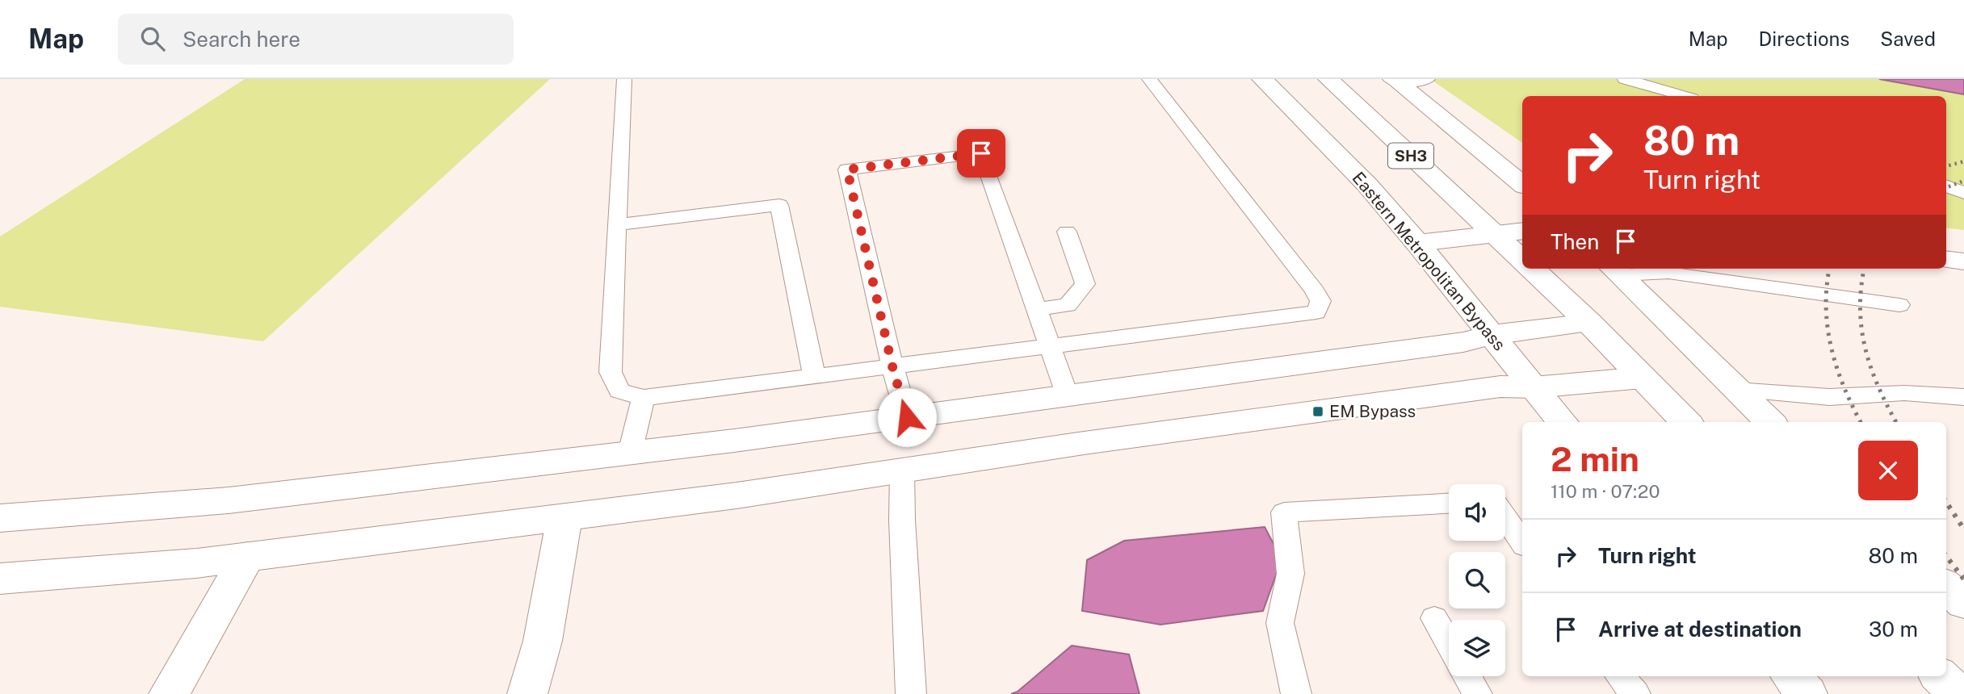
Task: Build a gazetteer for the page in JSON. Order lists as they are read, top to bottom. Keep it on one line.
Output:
{"streets":{"main road":["SH3","Eastern Metropolitan Bypass"]},"places":{"transit":["EM Bypass"]},"page":{"header":"Map","search":"Search here","nav":["Map","Directions","Saved"],"turn":["80 m","Turn right"],"then":"Then","heading":["2 min","110 m · 07:20"],"list":[{"name":"Turn right","value":"80 m"},{"name":"Arrive at destination","value":"30 m"}]}}
